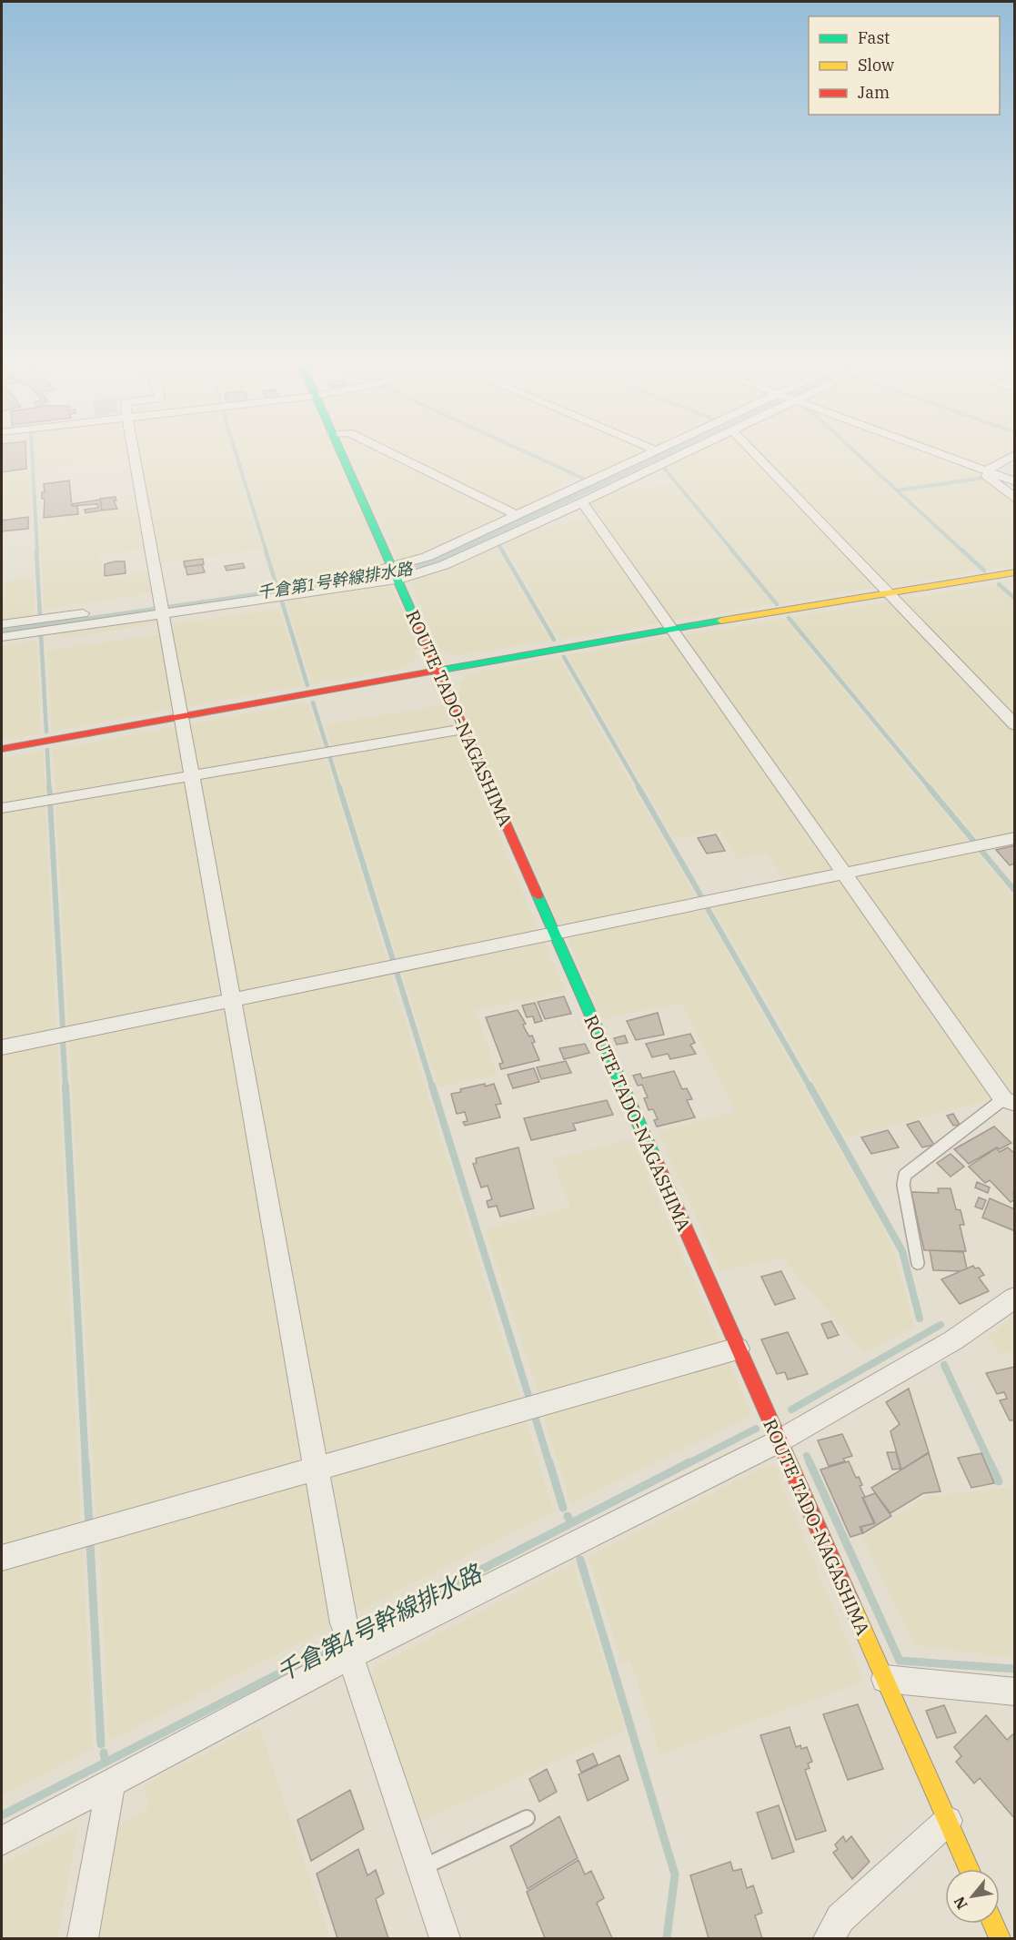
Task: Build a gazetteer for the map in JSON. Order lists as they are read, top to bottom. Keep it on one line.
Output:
{"streets":{"main road":["ROUTE TADO-NAGASHIMA"]},"water":["千倉第1号幹線排水路","千倉第4号幹線排水路"],"legend":["Fast","Slow","Jam"],"north":"bottom left"}
